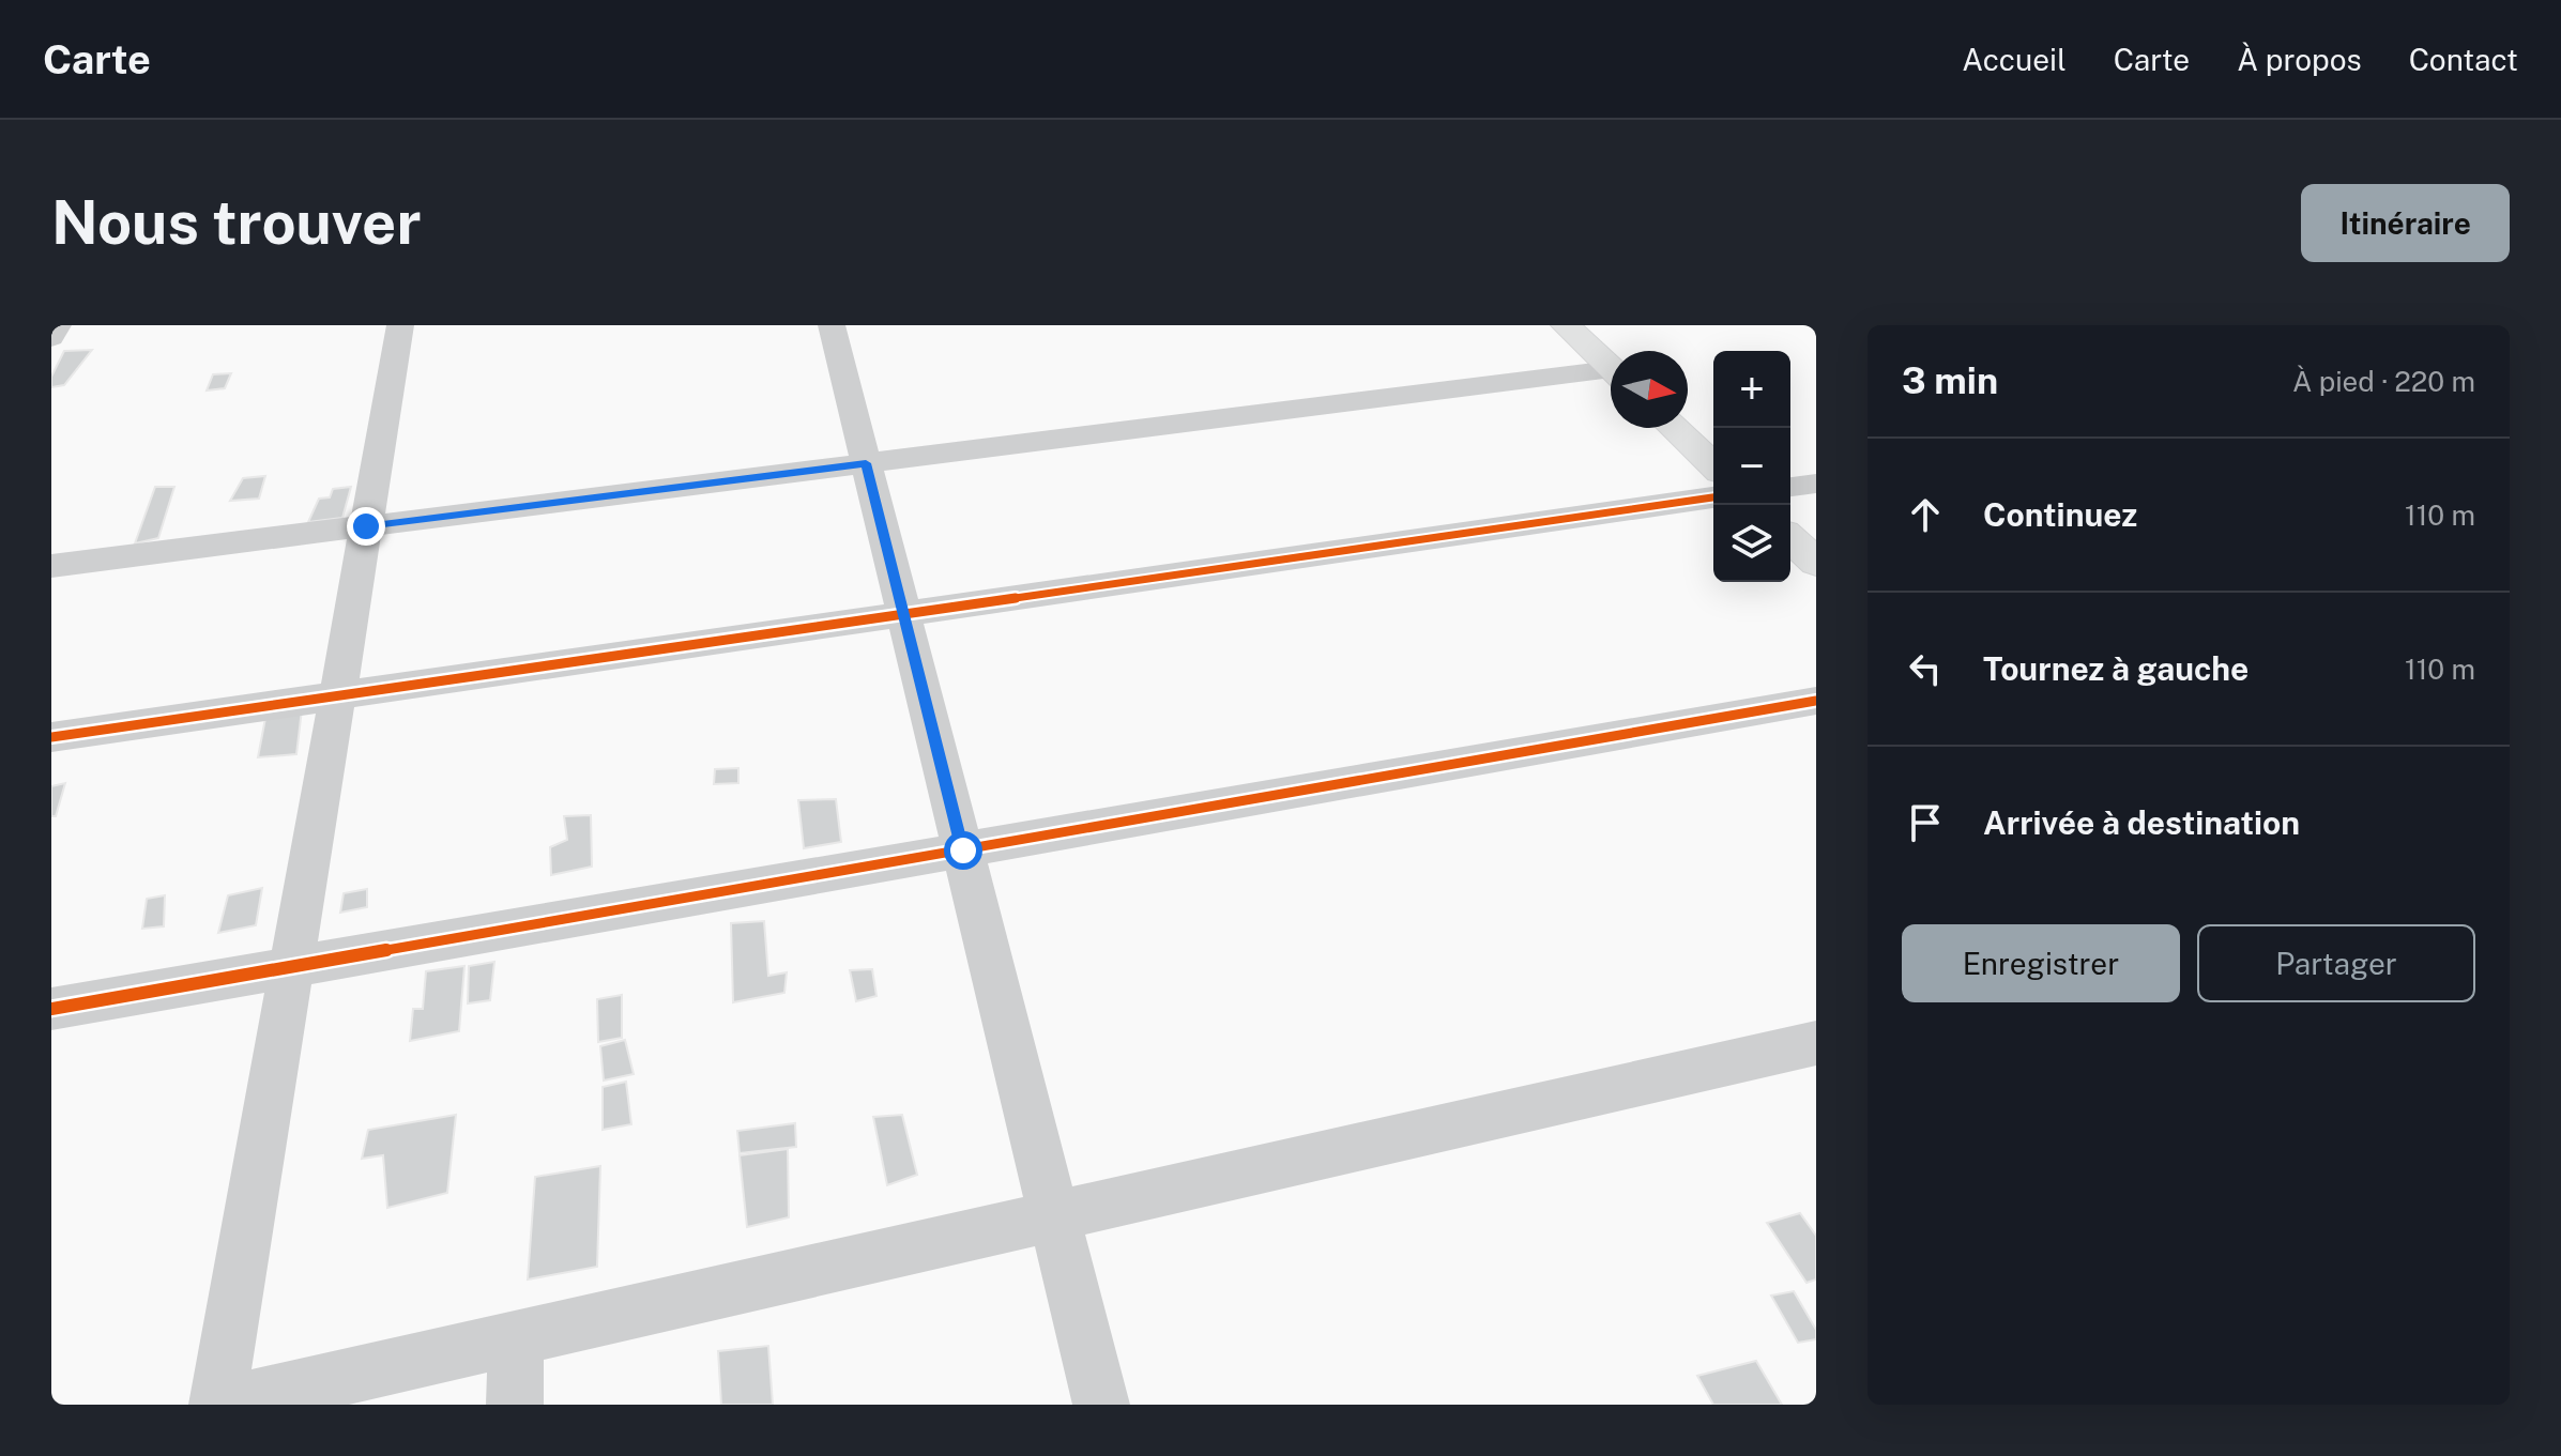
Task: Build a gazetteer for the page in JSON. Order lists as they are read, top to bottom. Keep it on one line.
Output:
{"north":"right","page":{"header":"Carte","nav":["Accueil","Carte","À propos","Contact"],"buttons":["Itinéraire",["Enregistrer","Partager"]],"title":"Nous trouver","heading":["3 min","À pied · 220 m"],"map_buttons":["+","−"],"list":[["Continuez","110 m"],["Tournez à gauche","110 m"],"Arrivée à destination"]}}
